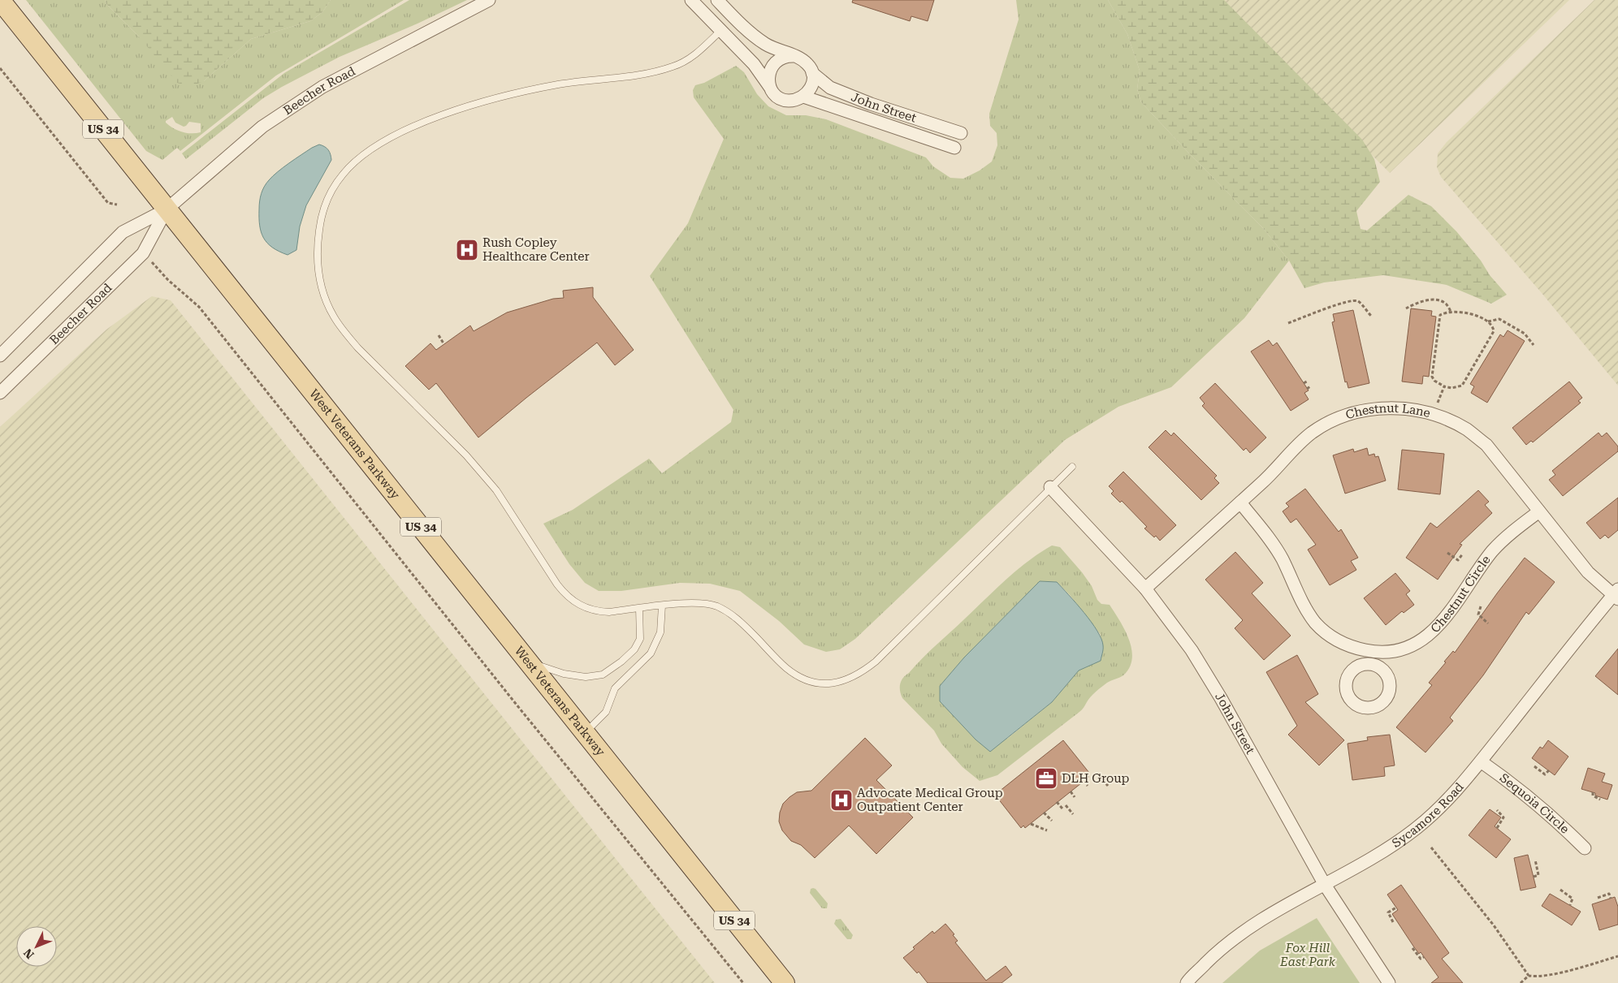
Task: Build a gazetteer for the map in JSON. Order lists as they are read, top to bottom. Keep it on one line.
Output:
{"streets":{"main road":["US 34","West Veterans Parkway"],"street":["Beecher Road","John Street","Chestnut Lane","Chestnut Circle","Sequoia Circle","Sycamore Road"]},"crossings":[["Beecher Road","West Veterans Parkway"],["John Street","Chestnut Lane"],["John Street","Sycamore Road"],["Chestnut Lane","Chestnut Circle"],["Chestnut Lane","Sycamore Road"],["Sequoia Circle","Sycamore Road"]],"parks":["Fox Hill East Park"],"places":{"hospital":["Rush Copley Healthcare Center","Advocate Medical Group Outpatient Center"],"office":["DLH Group"]},"north":"bottom left"}
